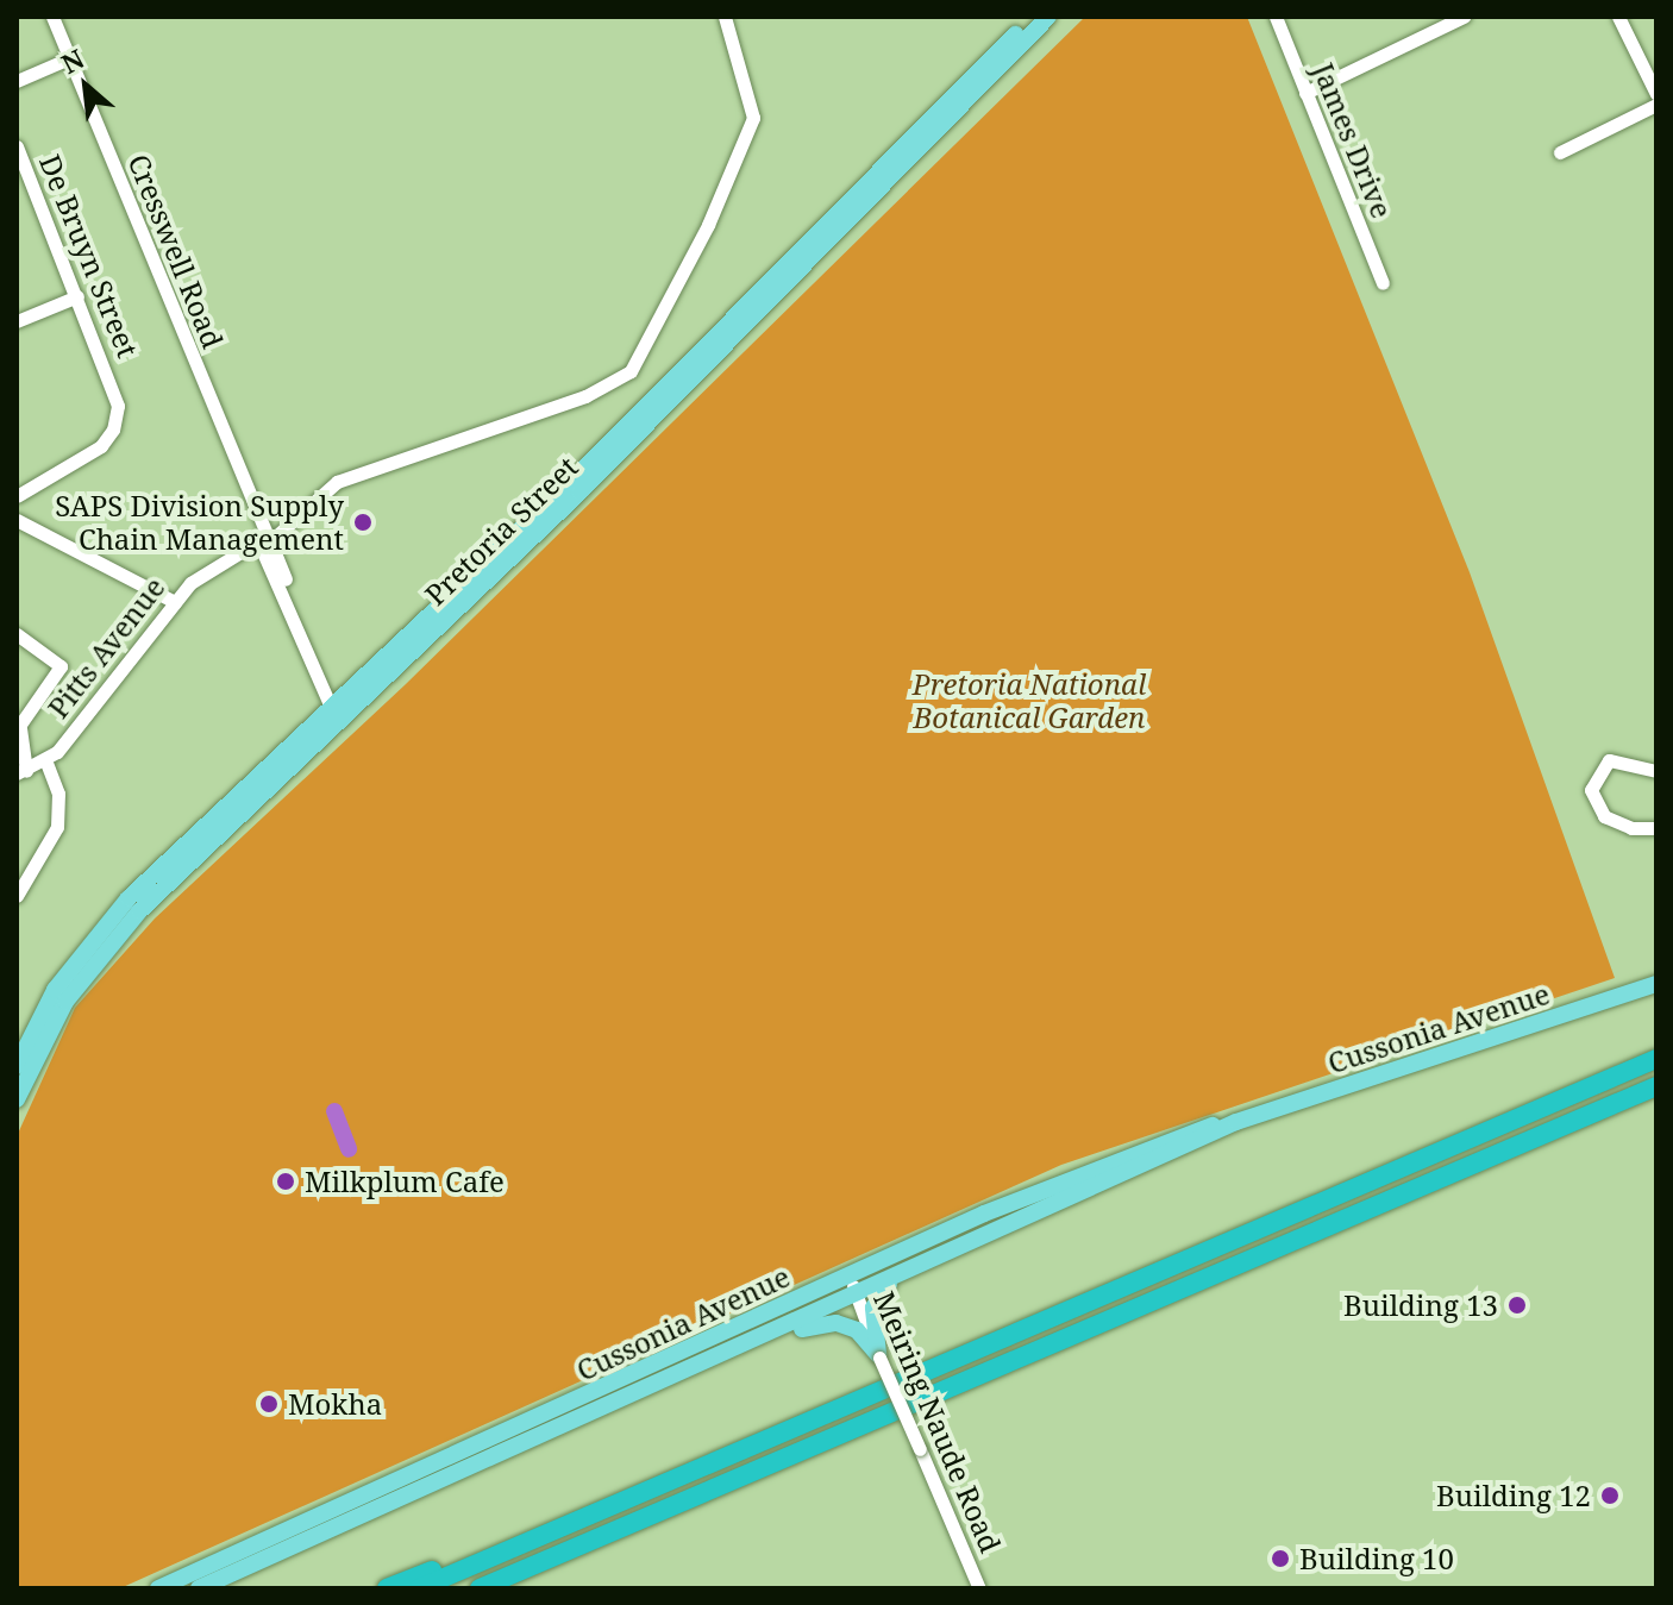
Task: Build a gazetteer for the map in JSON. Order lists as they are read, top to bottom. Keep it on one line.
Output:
{"streets":{"main road":["Pretoria Street","Cussonia Avenue"],"street":["James Drive","Cresswell Road","De Bruyn Street","Pitts Avenue","Meiring Naude Road"]},"crossings":[["Cresswell Road","Pretoria Street"],["Cresswell Road","Pitts Avenue"],["Cussonia Avenue","Meiring Naude Road"]],"parks":["Pretoria National Botanical Garden"],"places":["SAPS Division Supply Chain Management","Milkplum Cafe","Building 13","Mokha","Building 12","Building 10"],"north":"top left"}
